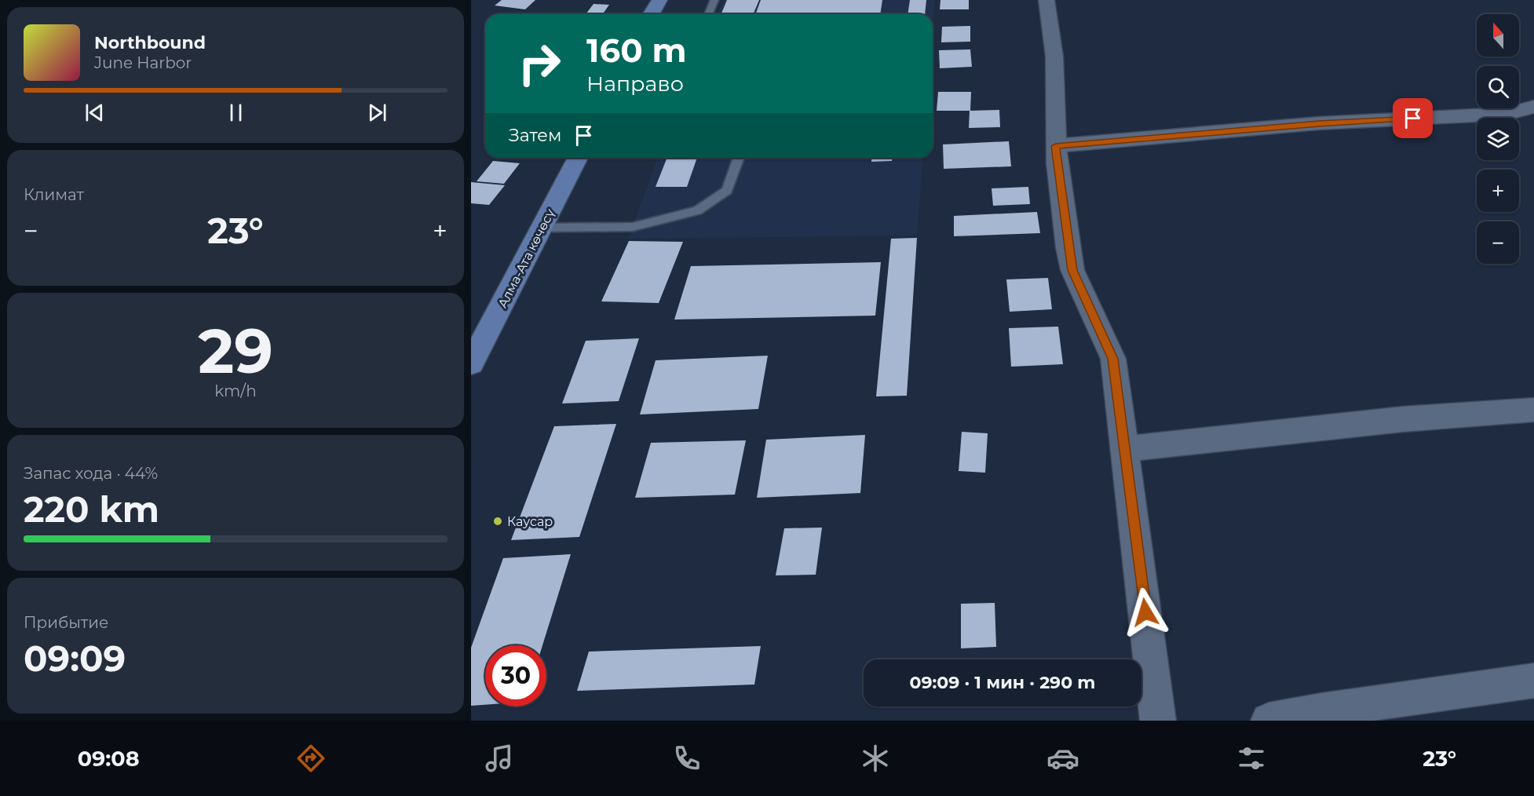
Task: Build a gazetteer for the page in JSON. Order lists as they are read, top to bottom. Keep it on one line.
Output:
{"streets":{"main road":["Алма-Ата көчөсү"]},"places":["Каусар"],"north":"top","page":{"map_buttons":["+","−"],"turn":["160 m","Направо"],"song":["Northbound","June Harbor"],"then":"Затем","tile":["Климат",["29","km/h"],["Запас хода · 44%","220 km"],["Прибытие","09:09"]],"heat":["−","23°","+"],"limit":"30","trip":"09:09 · 1 мин · 290 m","tabs":["09:08","23°"]}}
